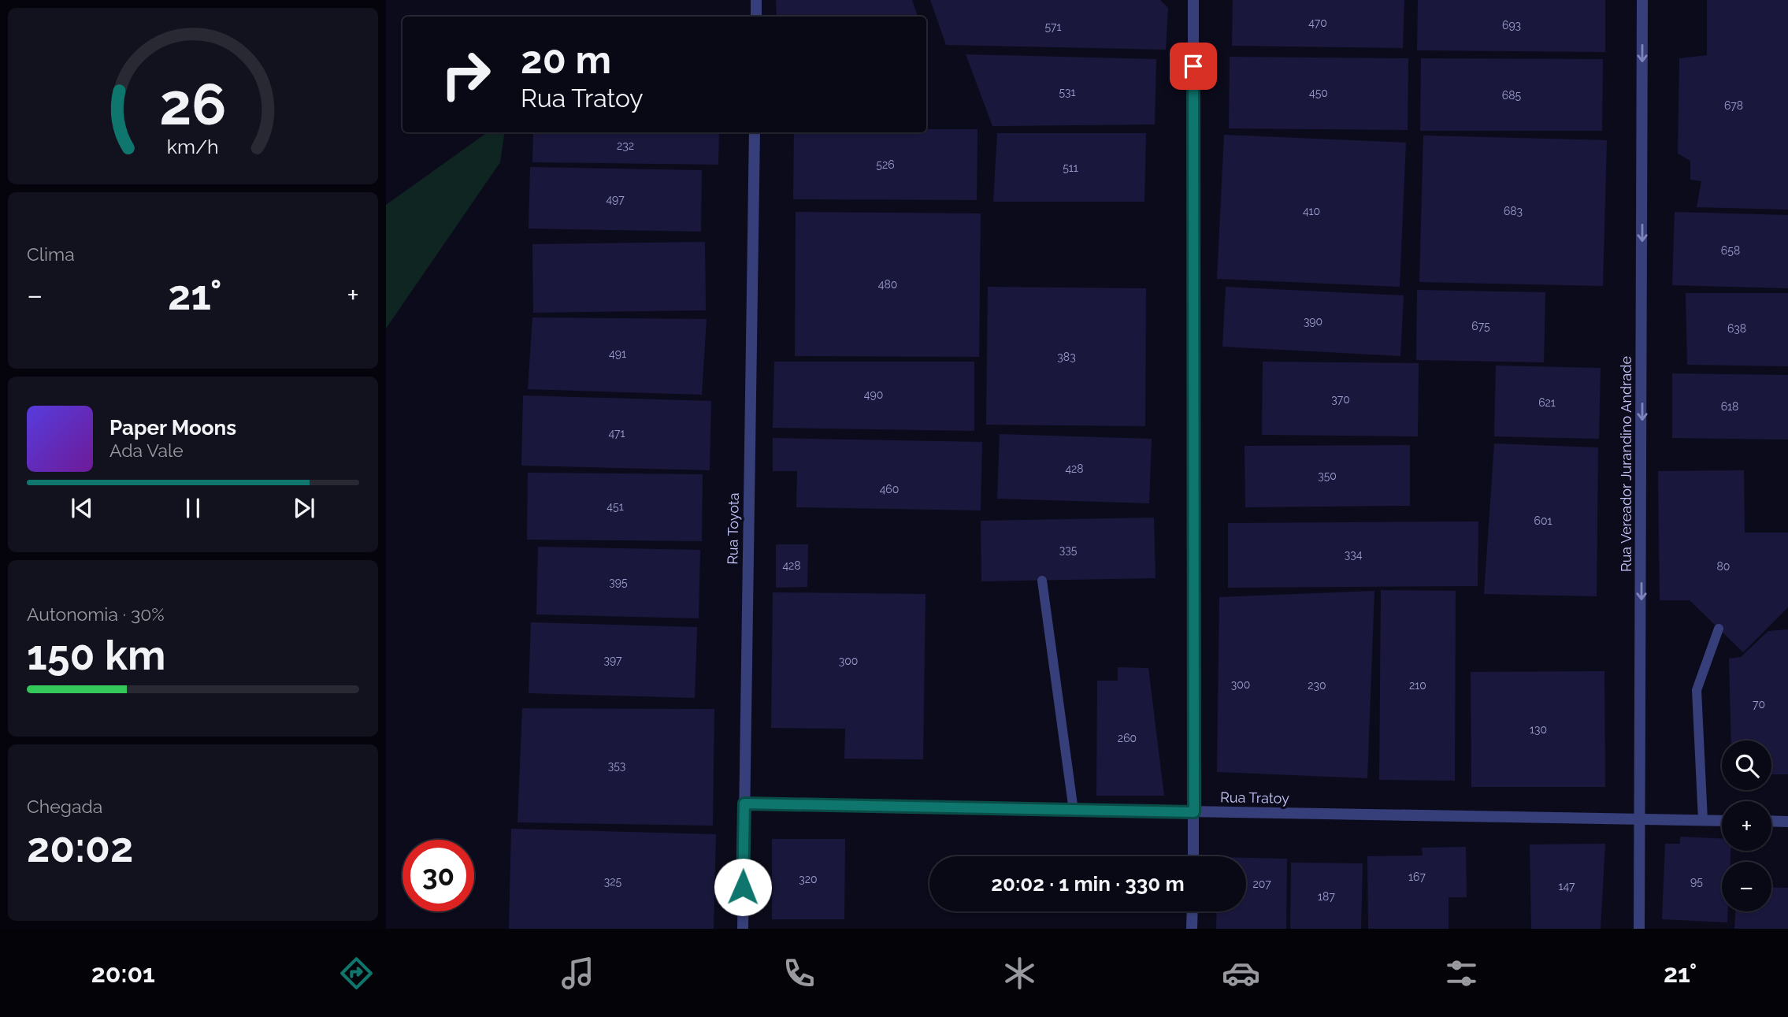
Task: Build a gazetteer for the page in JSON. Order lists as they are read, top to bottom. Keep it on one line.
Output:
{"streets":{"street":["Rua Vereador Jurandino Andrade","Rua Toyota","Rua Tratoy"]},"crossings":[["Rua Vereador Jurandino Andrade","Rua Tratoy"],["Rua Toyota","Rua Tratoy"]],"one_way":["Rua Vereador Jurandino Andrade"],"house_numbers":["470","693","571","531","450","685","678","232","526","511","497","410","683","658","480","390","675","638","491","383","490","370","621","618","471","428","350","460","451","601","335","334","428","80","395","397","300","300","230","210","70","130","260","353","167","320","325","95","207","147","187"],"page":{"turn":["20 m","Rua Tratoy"],"tile":["Clima",["Autonomia · 30%","150 km"],["Chegada","20:02"]],"heat":["−","21°","+"],"song":["Paper Moons","Ada Vale"],"map_buttons":["+","−"],"limit":"30","trip":"20:02 · 1 min · 330 m","tabs":["20:01","21°"],"gauge":["26","km/h"]}}
